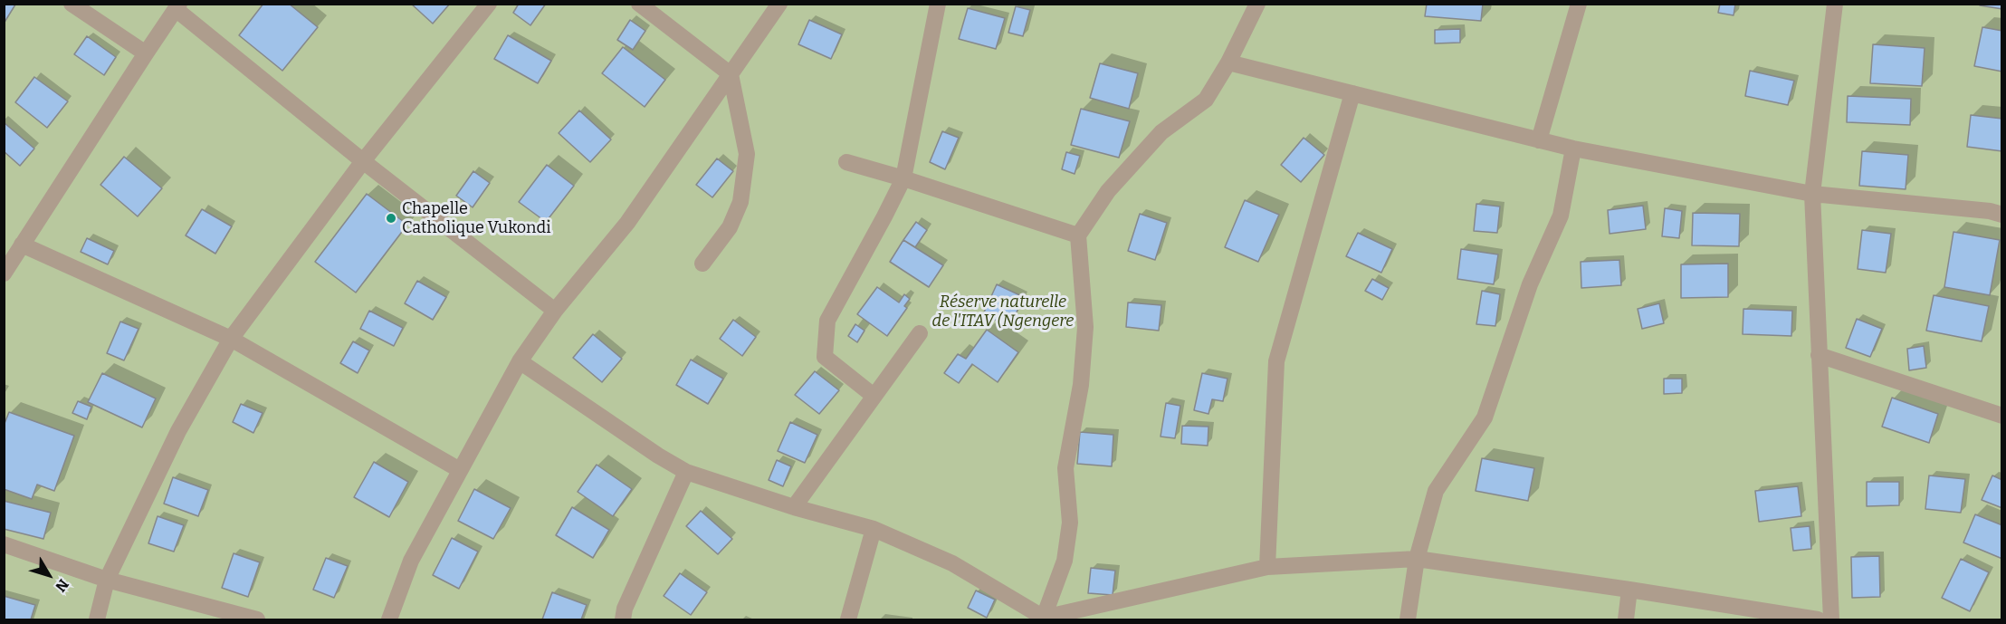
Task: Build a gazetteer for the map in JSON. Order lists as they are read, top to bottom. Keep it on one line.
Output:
{"parks":["Réserve naturelle de l'ITAV (Ngengere"],"places":["Chapelle Catholique Vukondi"],"north":"bottom right"}
